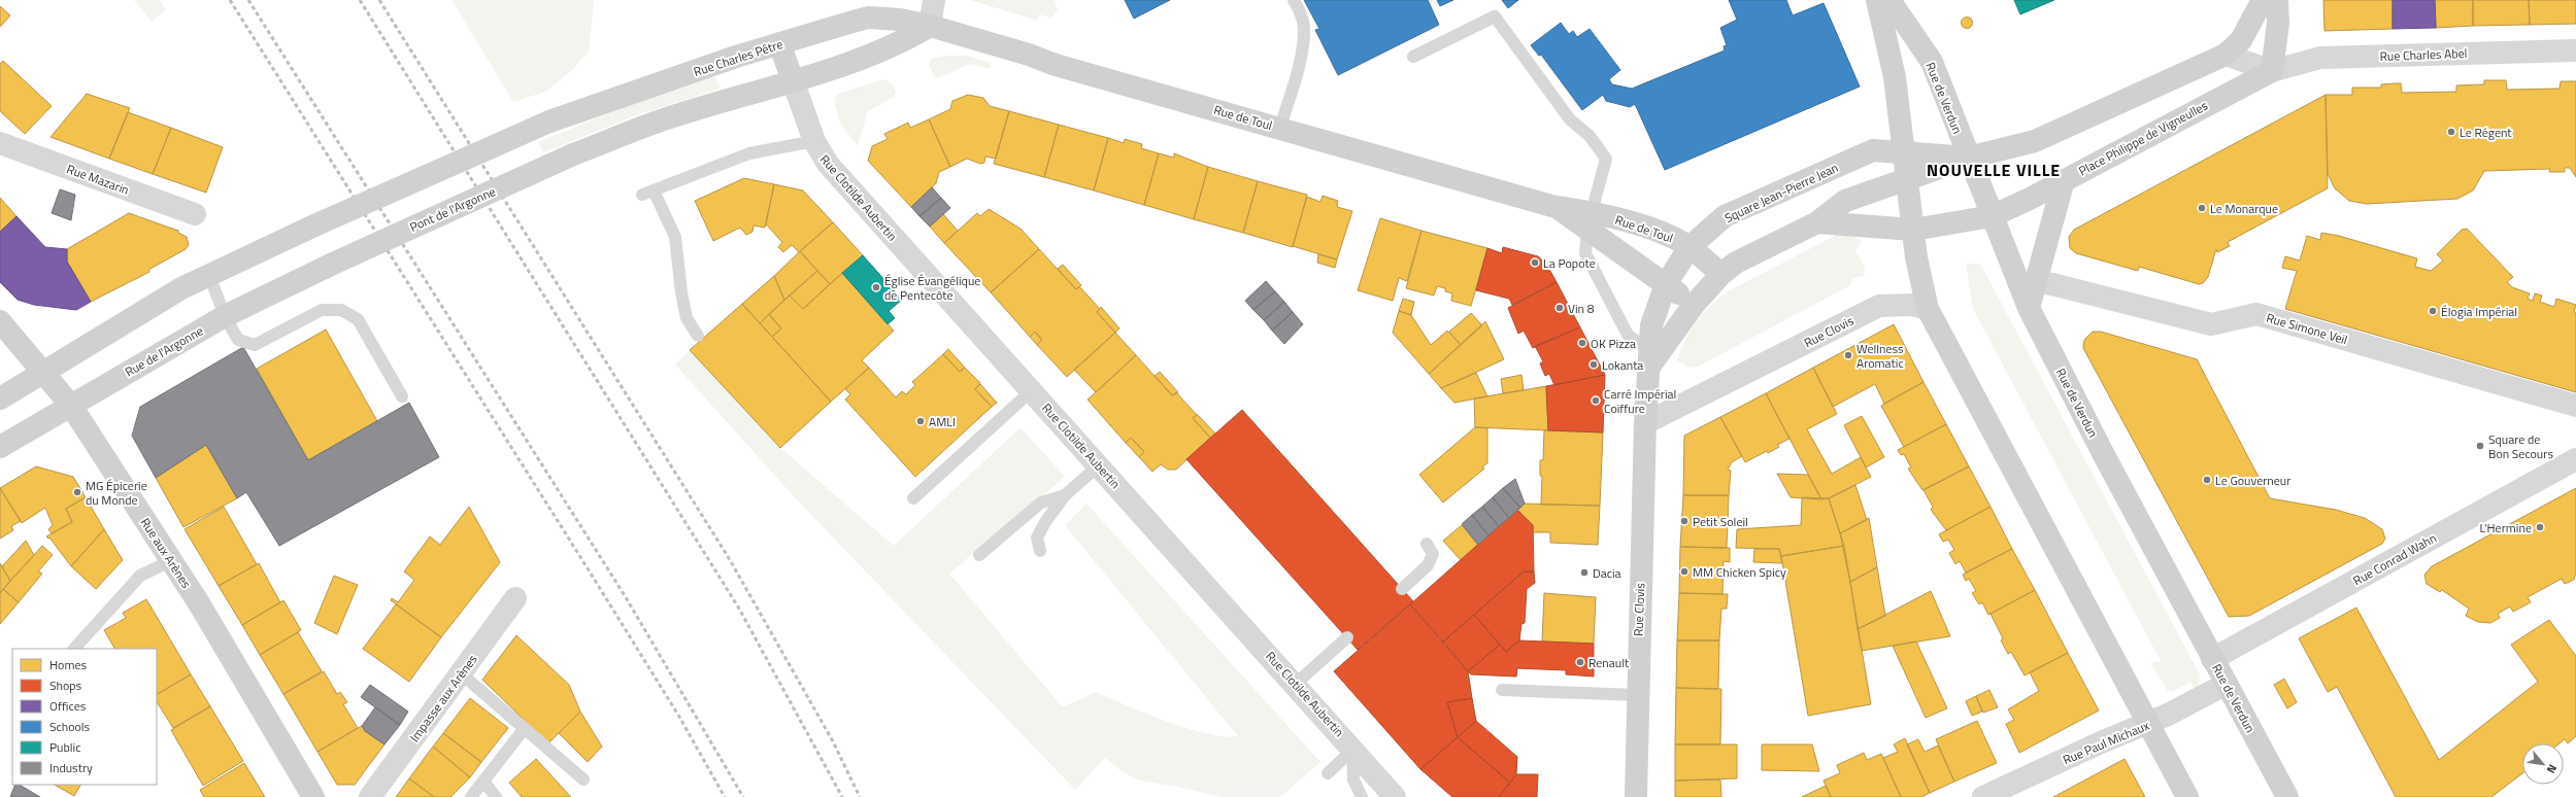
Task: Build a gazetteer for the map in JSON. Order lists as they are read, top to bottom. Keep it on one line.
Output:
{"streets":{"main road":["Rue Charles Pêtre","Rue de Verdun","Rue de Toul","Place Philippe de Vigneulles","Square Jean-Pierre Jean","Pont de l'Argonne","Rue Clovis","Rue de l'Argonne","Rue aux Arènes"],"street":["Rue Charles Abel","Rue Mazarin","Rue Clotilde Aubertin","Rue Simone Veil","Rue Conrad Wahn","Impasse aux Arènes","Rue Paul Michaux"]},"crossings":[["Rue Charles Abel","Place Philippe de Vigneulles"],["Rue Charles Pêtre","Rue de Toul"],["Rue de Verdun","Place Philippe de Vigneulles"],["Rue de Verdun","Square Jean-Pierre Jean"],["Rue de Verdun","Rue Conrad Wahn"],["Rue de Verdun","Rue Paul Michaux"],["Rue de Toul","Square Jean-Pierre Jean"],["Square Jean-Pierre Jean","Rue Clovis"],["Rue Clotilde Aubertin","Pont de l'Argonne"],["Pont de l'Argonne","Rue de l'Argonne"],["Rue de l'Argonne","Rue aux Arènes"]],"districts":["NOUVELLE VILLE"],"places":["Le Régent","Le Monarque","La Popote","Église Évangélique de Pentecôte","Vin 8","Élogia Impérial","OK Pizza","Wellness Aromatic","Lokanta","Carré Impérial Coiffure","AMLI","Square de Bon Secours","Le Gouverneur","MG Épicerie du Monde","Petit Soleil","L'Hermine","MM Chicken Spicy","Dacia","Renault"],"legend":["Homes","Shops","Offices","Schools","Public","Industry"],"north":"bottom right"}
